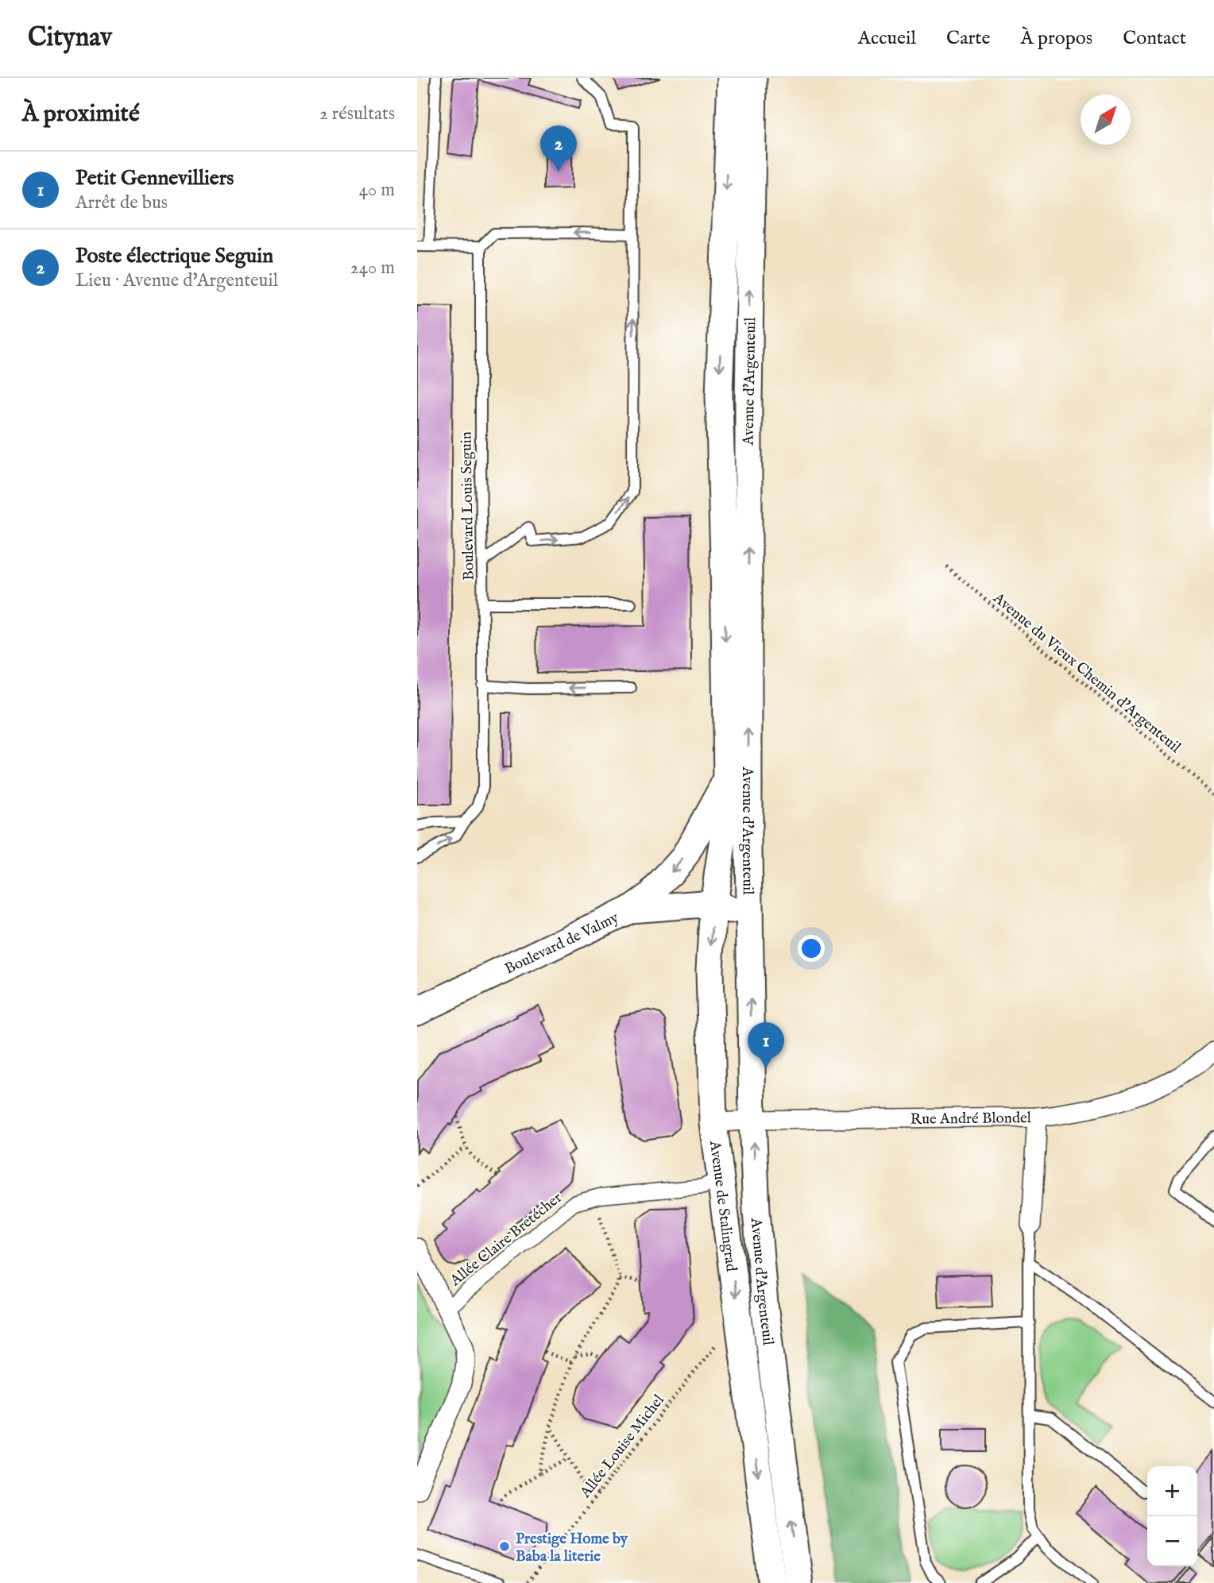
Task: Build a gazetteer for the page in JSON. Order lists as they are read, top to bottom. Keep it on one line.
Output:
{"streets":{"main road":["Avenue d'Argenteuil","Boulevard de Valmy","Avenue de Stalingrad"],"street":["Rue André Blondel","Allée Claire Bretécher"],"lane":["Boulevard Louis Seguin"],"path":["Avenue du Vieux Chemin d'Argenteuil","Allée Louise Michel"]},"crossings":[["Avenue d'Argenteuil","Boulevard de Valmy"],["Avenue d'Argenteuil","Rue André Blondel"],["Avenue d'Argenteuil","Avenue de Stalingrad"],["Boulevard de Valmy","Avenue de Stalingrad"],["Rue André Blondel","Avenue de Stalingrad"],["Avenue de Stalingrad","Allée Claire Bretécher"],["Avenue de Stalingrad","Allée Louise Michel"]],"one_way":["Avenue de Stalingrad"],"places":["Prestige Home by Baba la literie"],"north":"top right","page":{"header":"Citynav","nav":["Accueil","Carte","À propos","Contact"],"heading":["À proximité","2 résultats"],"pins":["2","1"],"list":[{"mark":"1","name":"Petit Gennevilliers","note":"Arrêt de bus","value":"40 m"},{"mark":"2","name":"Poste électrique Seguin","note":"Lieu · Avenue d'Argenteuil","value":"240 m"}],"map_buttons":["+","−"]}}
